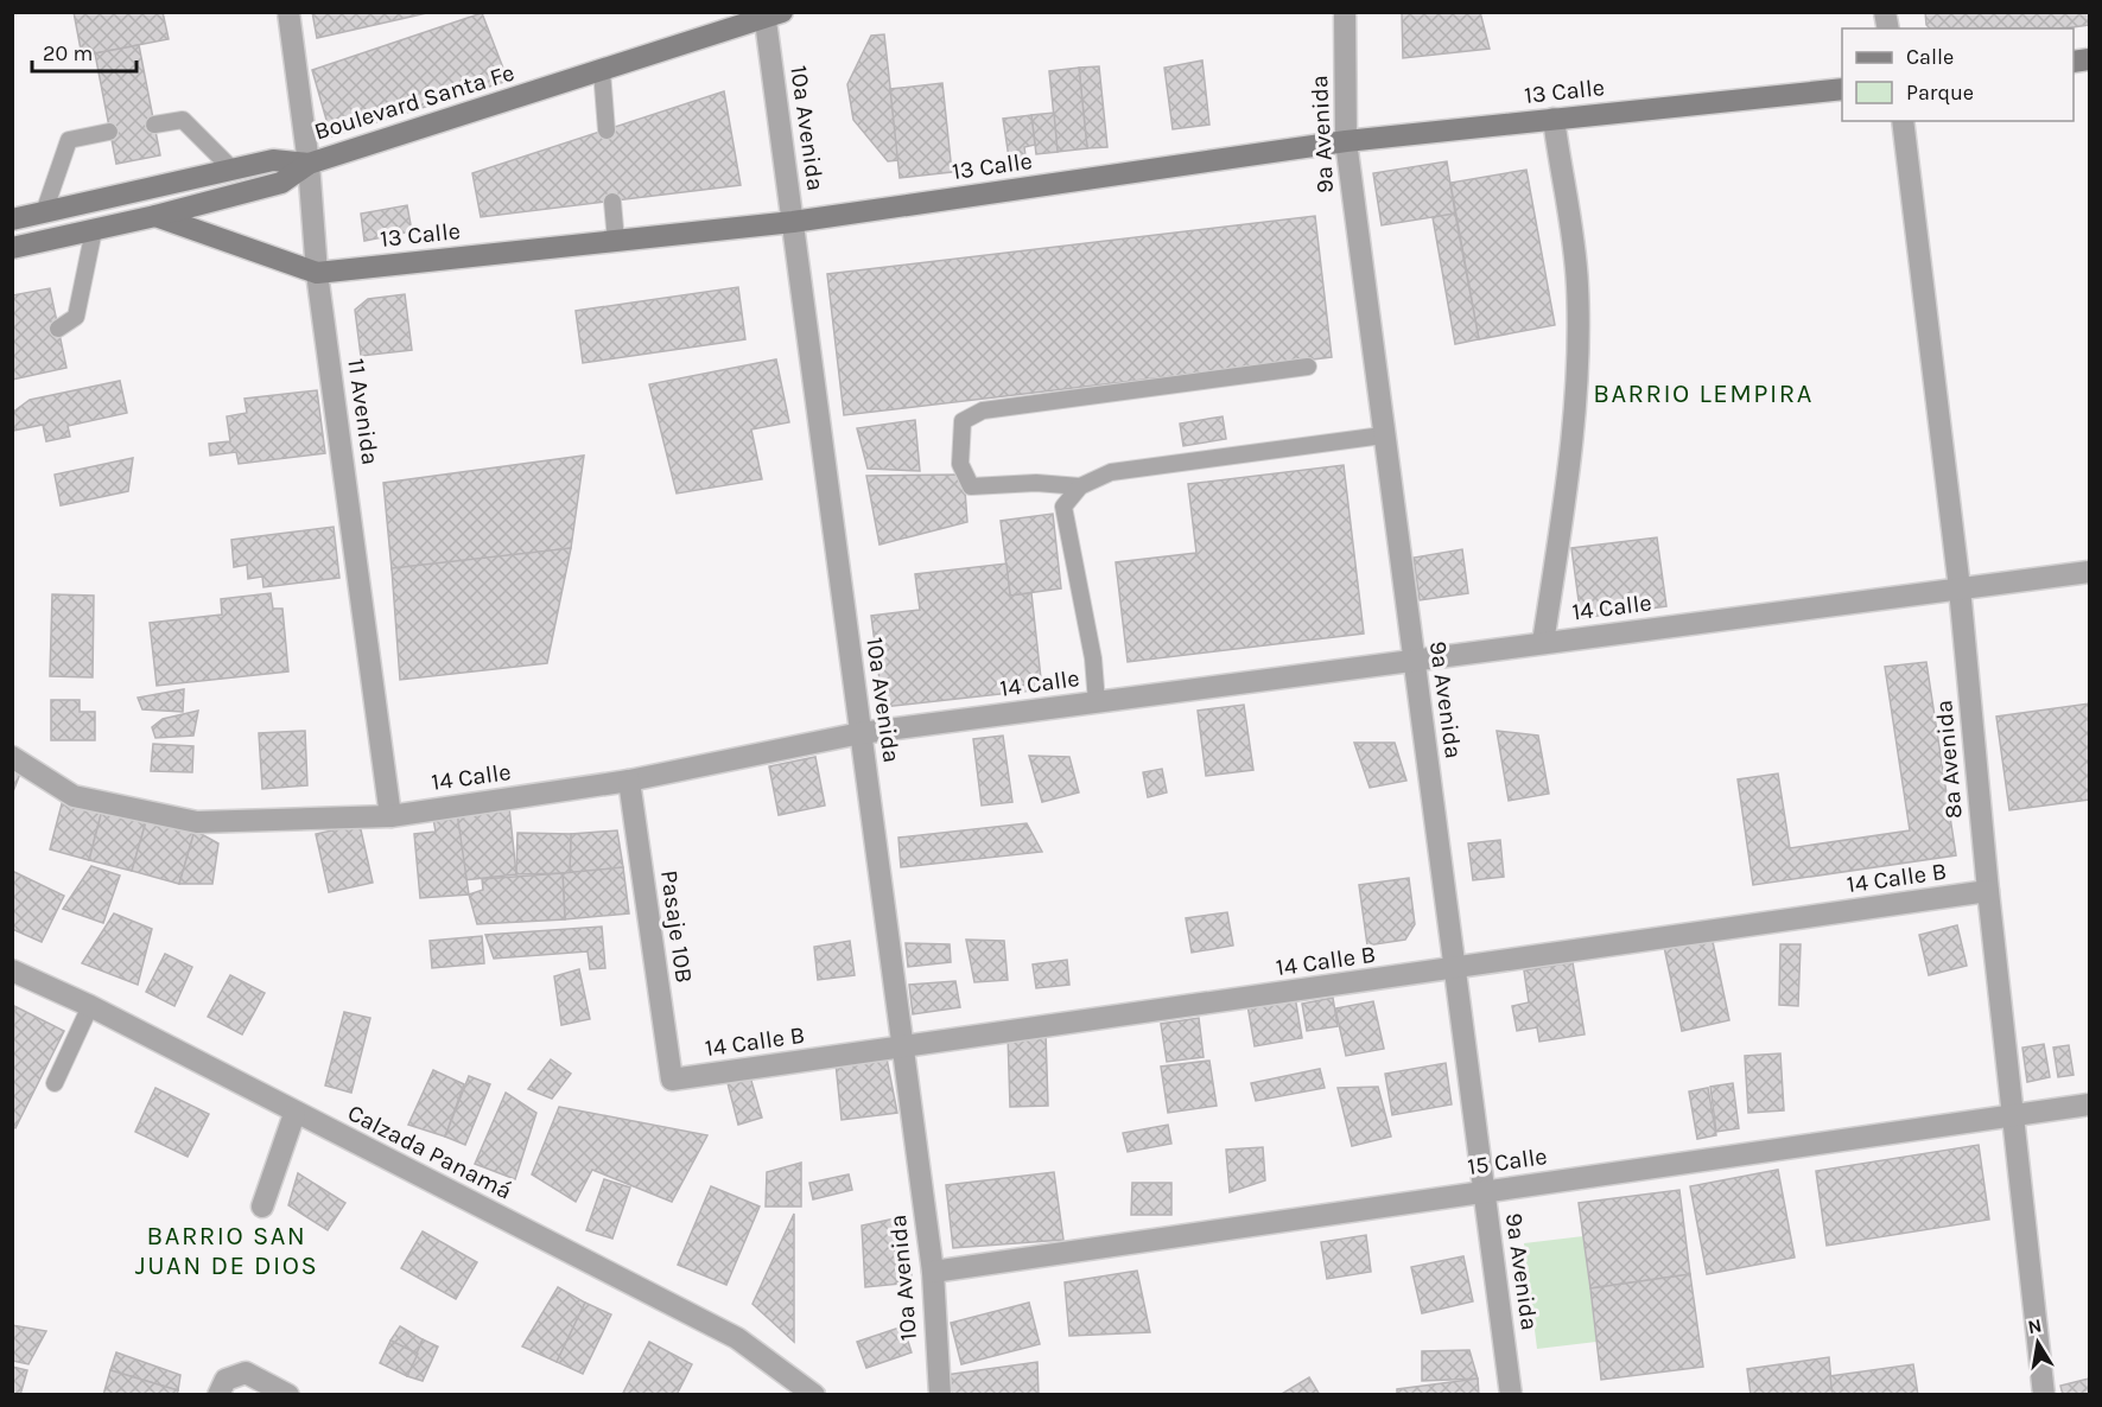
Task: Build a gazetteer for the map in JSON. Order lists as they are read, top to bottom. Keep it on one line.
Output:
{"streets":{"street":["13 Calle","Boulevard Santa Fe","10a Avenida","9a Avenida","11 Avenida","14 Calle","8a Avenida","14 Calle B","Pasaje 10B","Calzada Panamá","15 Calle"]},"crossings":[["13 Calle","10a Avenida"],["13 Calle","9a Avenida"],["13 Calle","11 Avenida"],["Boulevard Santa Fe","10a Avenida"],["Boulevard Santa Fe","11 Avenida"],["10a Avenida","14 Calle"],["10a Avenida","14 Calle B"],["10a Avenida","15 Calle"],["9a Avenida","14 Calle"],["9a Avenida","14 Calle B"],["9a Avenida","15 Calle"],["11 Avenida","14 Calle"],["14 Calle","8a Avenida"],["14 Calle","Pasaje 10B"],["8a Avenida","14 Calle B"],["8a Avenida","15 Calle"],["14 Calle B","Pasaje 10B"]],"districts":["BARRIO LEMPIRA","BARRIO SAN JUAN DE DIOS"],"legend":["Calle","Parque"],"scale_bar":"20 m","north":"top"}
